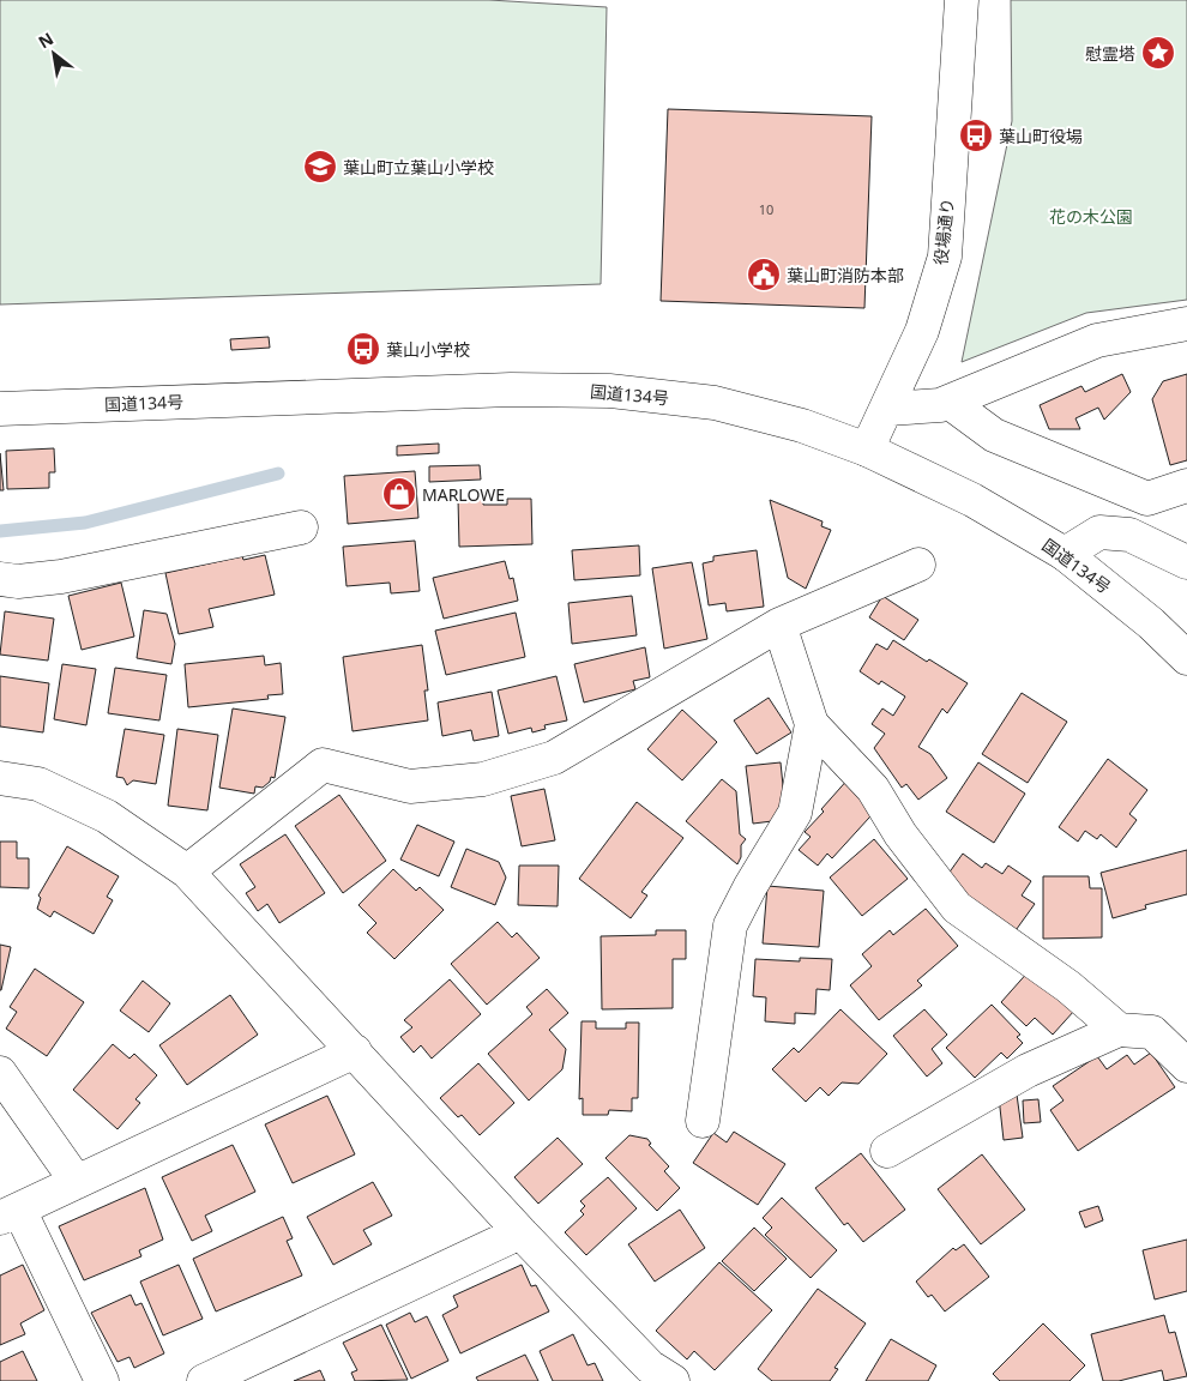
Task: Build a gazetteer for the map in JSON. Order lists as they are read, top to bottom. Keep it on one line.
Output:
{"streets":{"main road":["役場通り","国道134号"]},"crossings":[["役場通り","国道134号"]],"parks":["花の木公園"],"places":{"place":["慰霊塔"],"bus stop":["葉山町役場","葉山小学校"],"school or university":["葉山町立葉山小学校"],"public building":["葉山町消防本部"],"shop":["MARLOWE"]},"house_numbers":["10"],"north":"top left"}
